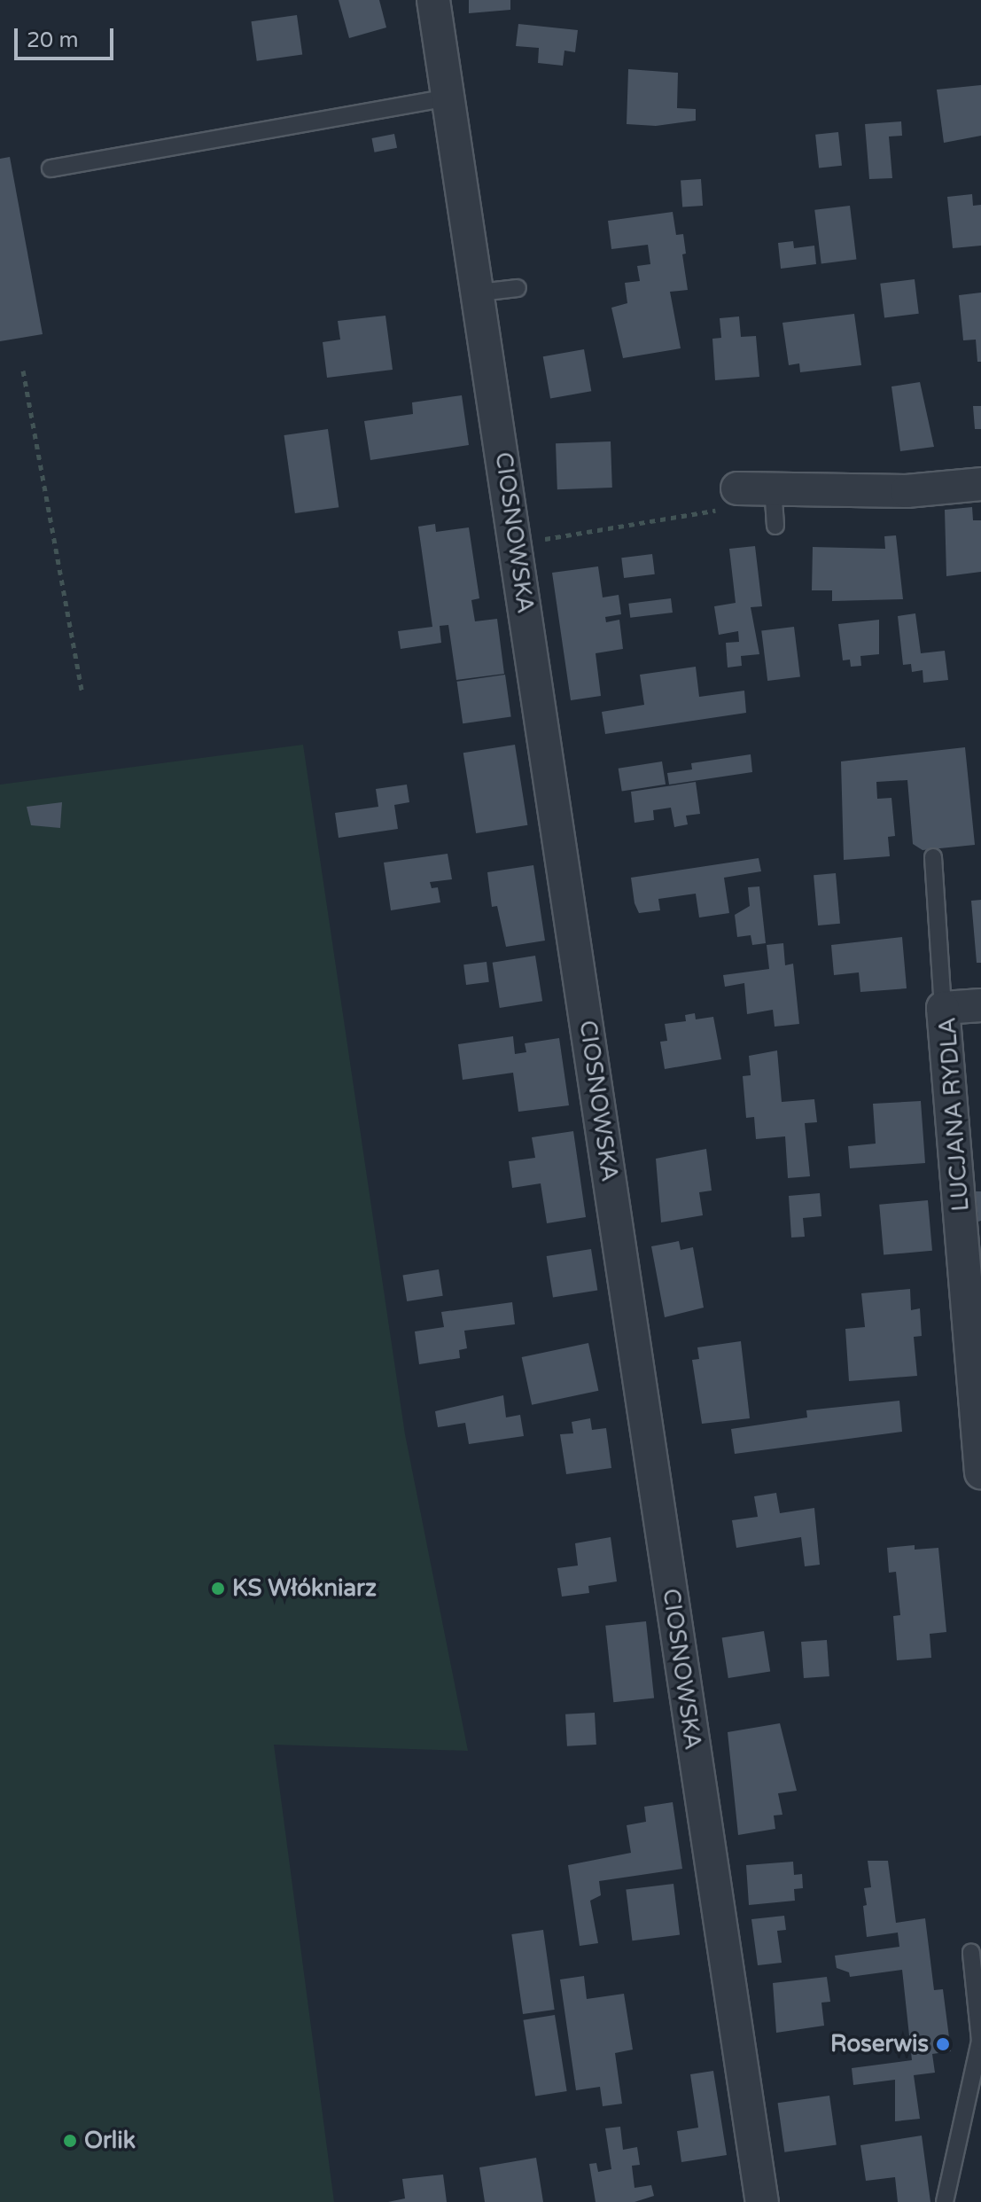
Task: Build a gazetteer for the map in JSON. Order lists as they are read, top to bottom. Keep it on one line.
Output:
{"streets":{"street":["CIOSNOWSKA","LUCJANA RYDLA"]},"places":["KS Włókniarz","Roserwis","Orlik"],"scale_bar":"20 m"}
